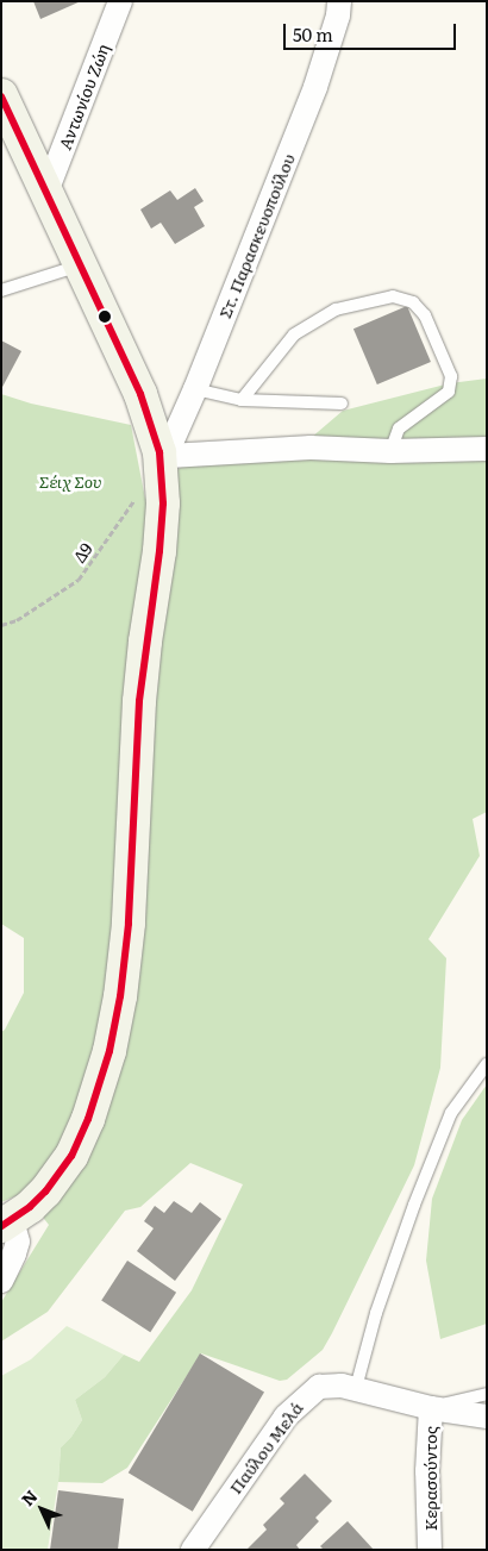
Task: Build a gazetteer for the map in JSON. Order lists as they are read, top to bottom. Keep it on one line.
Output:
{"streets":{"street":["Αντωνίου Ζώη","Στ. Παρασκευοπούλου","Παύλου Μελά","Κερασούντος"],"path":["Δ9"]},"crossings":[["Στ. Παρασκευοπούλου","Δ9"],["Παύλου Μελά","Κερασούντος"]],"parks":["Σέιχ Σου"],"scale_bar":"50 m","north":"top left"}
